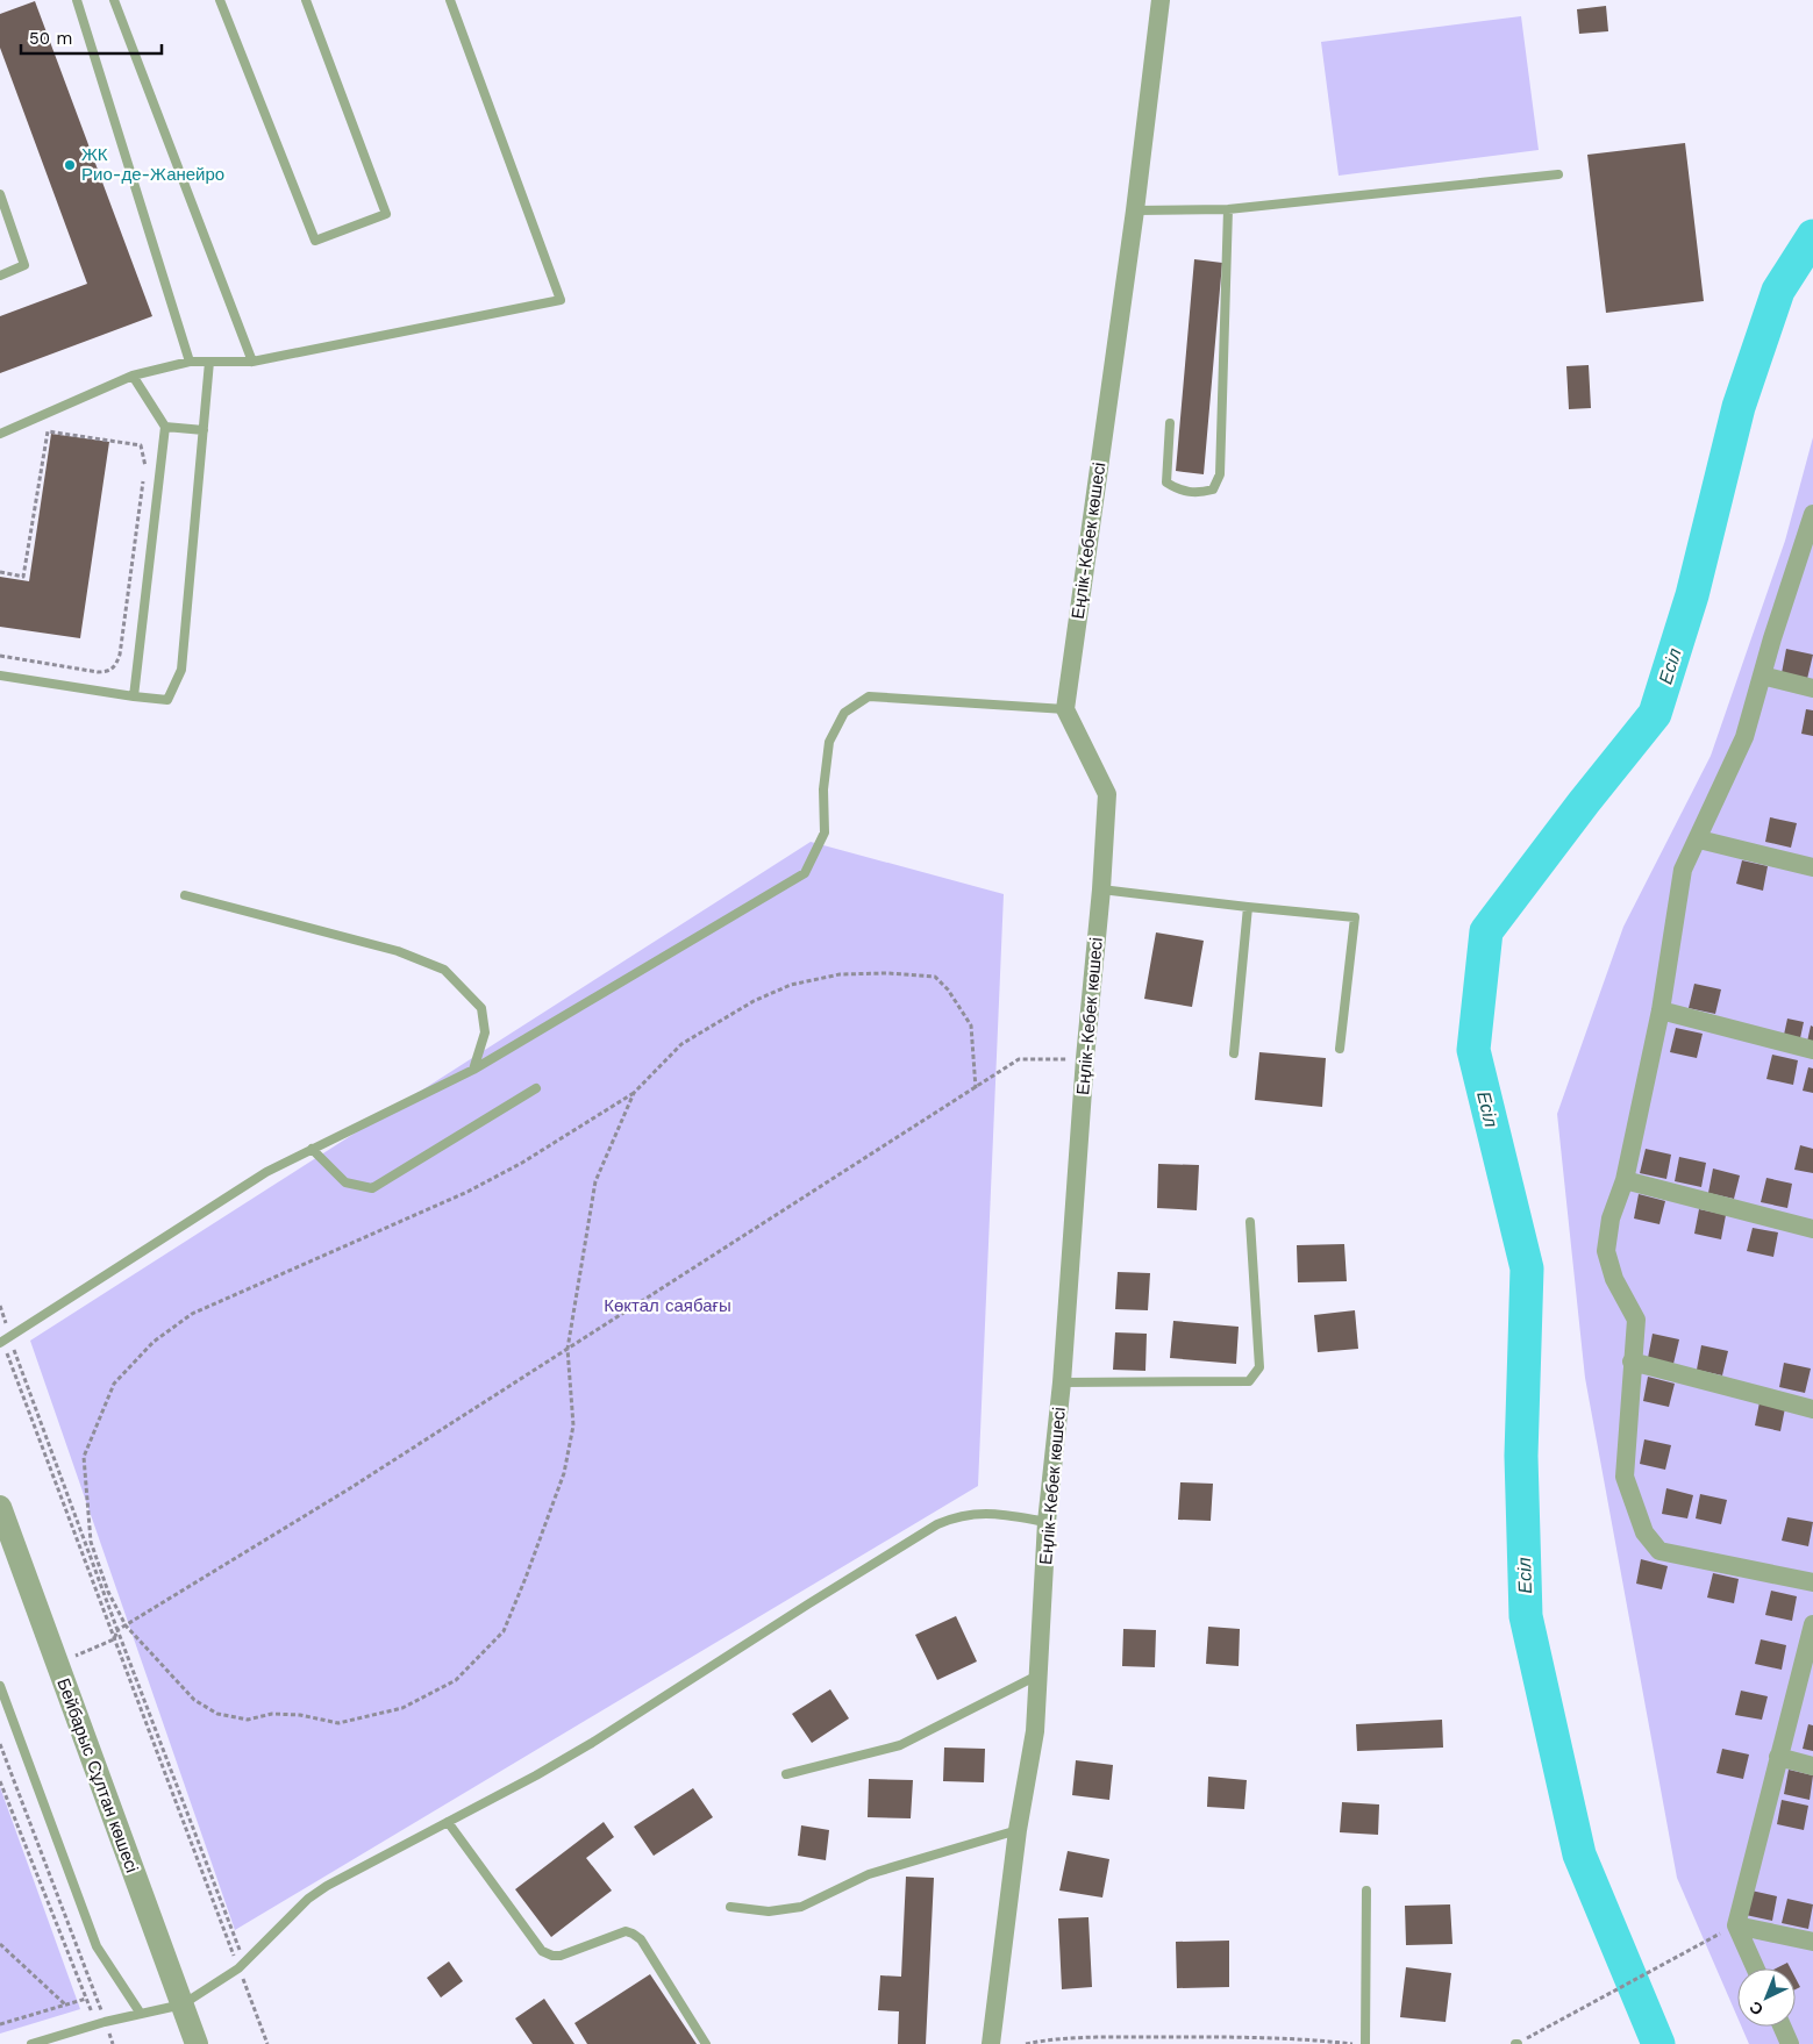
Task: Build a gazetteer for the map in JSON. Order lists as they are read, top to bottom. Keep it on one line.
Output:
{"streets":{"street":["Еңлік-Кебек көшесі","Бейбарыс Сұлтан көшесі"]},"water":["Есіл"],"parks":["Көктал саябағы"],"places":["ЖК Рио-де-Жанейро"],"scale_bar":"50 m","north":"bottom left"}
